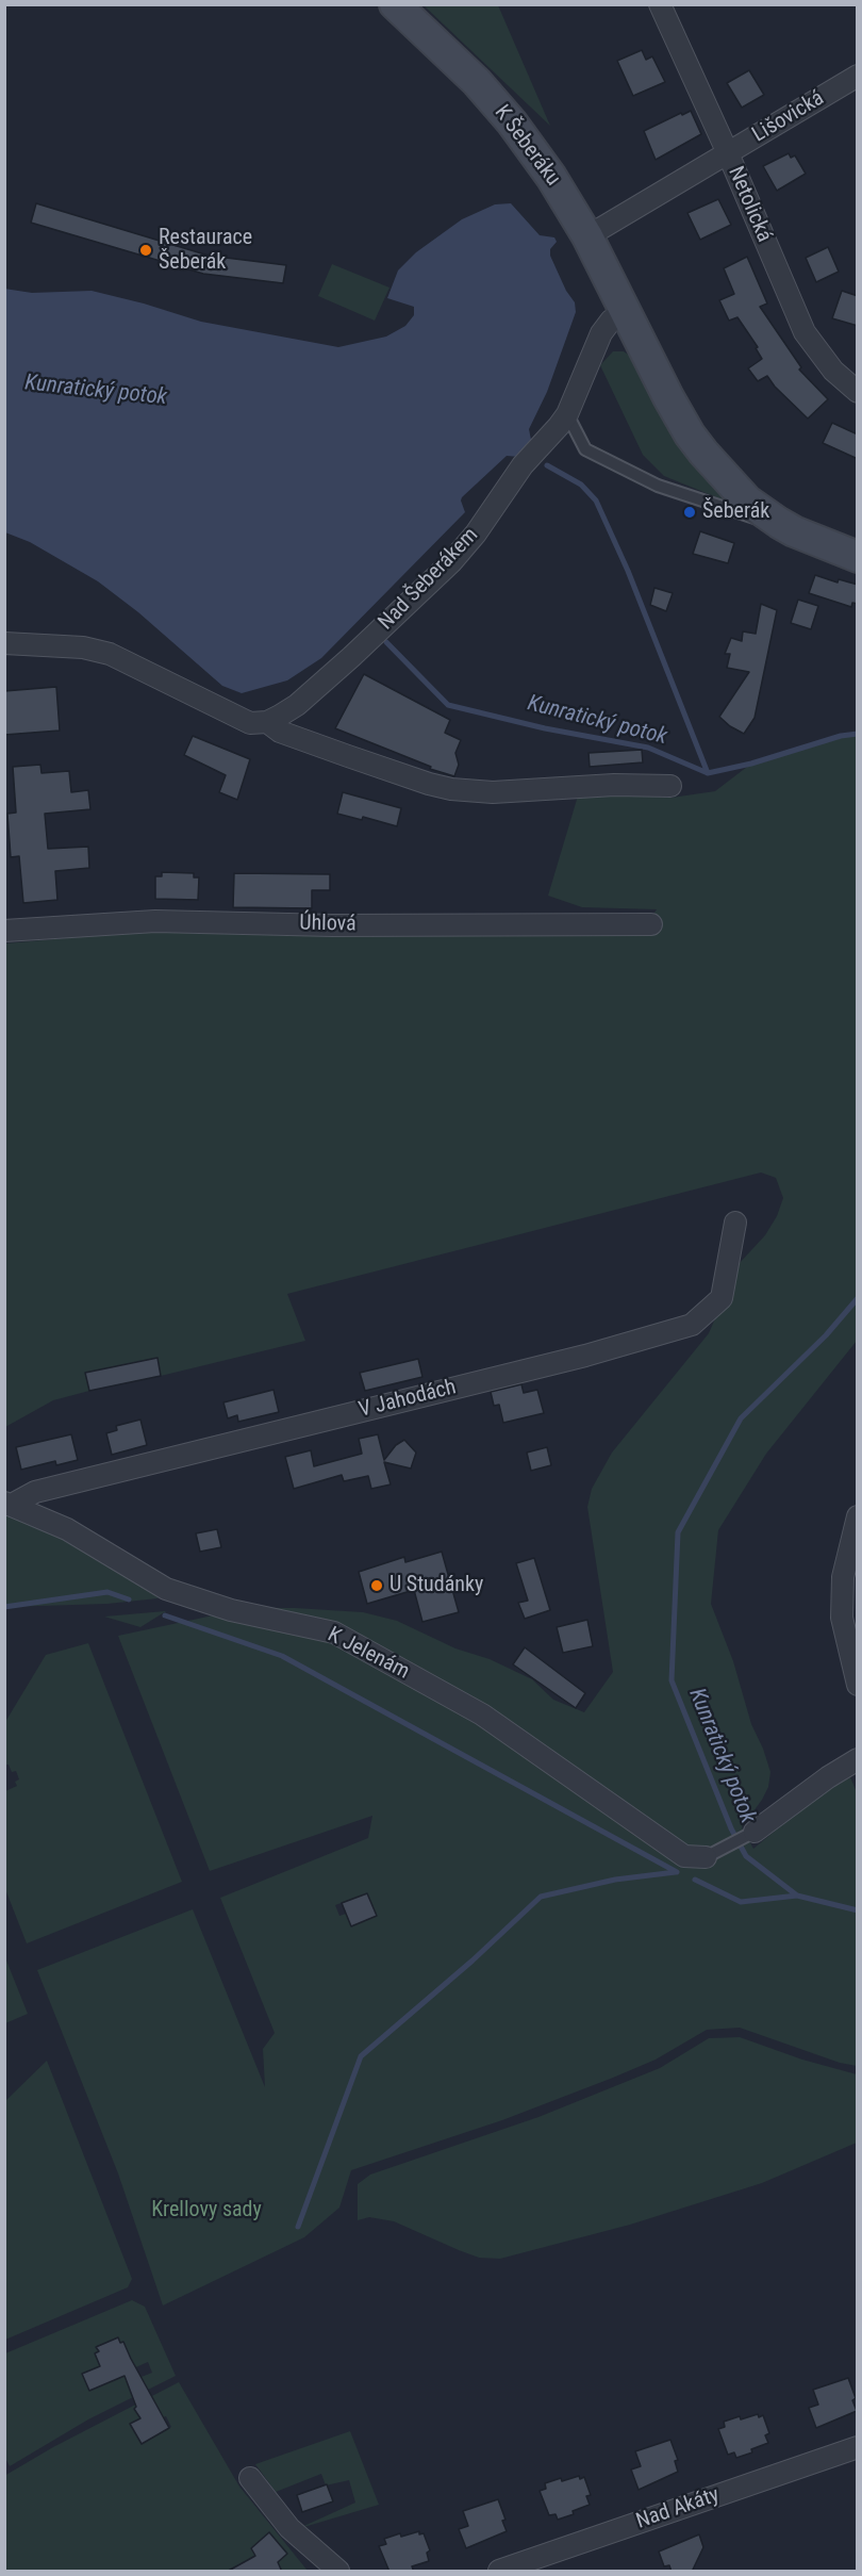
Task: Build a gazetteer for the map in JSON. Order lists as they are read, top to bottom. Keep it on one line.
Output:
{"streets":{"street":["Lišovická","K Šeberáku","Netolická","Nad Šeberákem","Úhlová","V Jahodách","K Jelenám","Nad Akáty"]},"crossings":[["Lišovická","K Šeberáku"],["Lišovická","Netolická"],["V Jahodách","K Jelenám"]],"water":["Kunratický potok"],"parks":["Krellovy sady"],"places":["Restaurace Šeberák","Šeberák","U Studánky"]}
